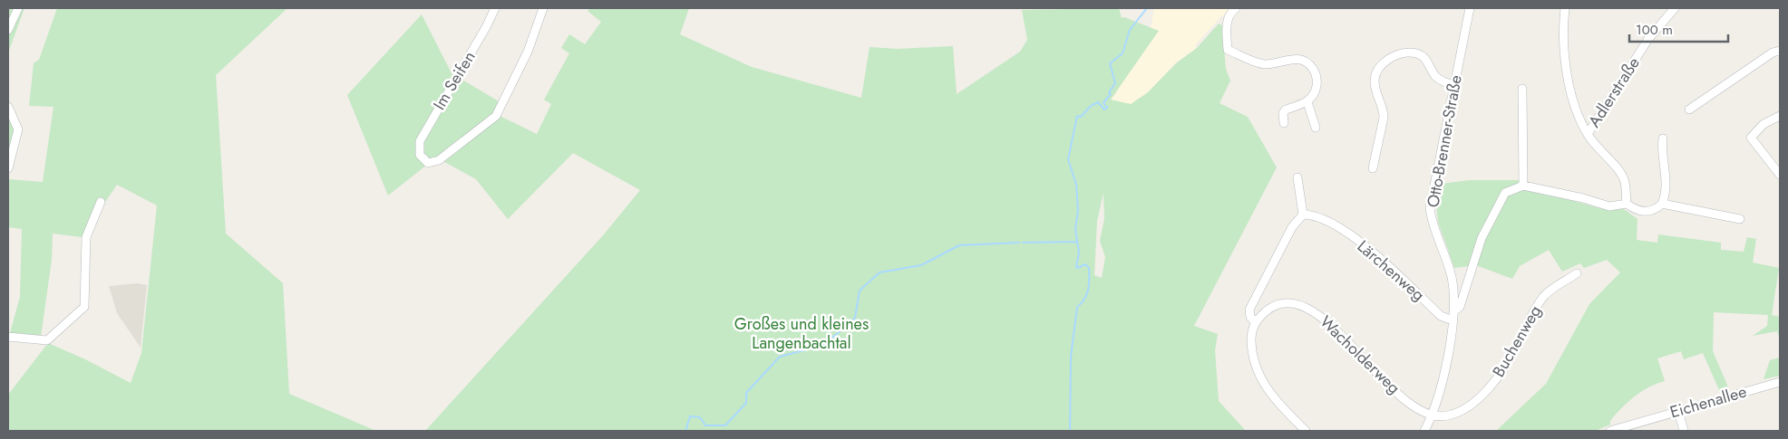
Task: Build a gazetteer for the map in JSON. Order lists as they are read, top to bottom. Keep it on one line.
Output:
{"streets":{"street":["Im Seifen","Adlerstraße","Otto-Brenner-Straße","Lärchenweg","Buchenweg","Wacholderweg","Eichenallee"]},"crossings":[["Otto-Brenner-Straße","Lärchenweg"],["Otto-Brenner-Straße","Buchenweg"],["Otto-Brenner-Straße","Wacholderweg"],["Buchenweg","Wacholderweg"]],"parks":["Großes und kleines Langenbachtal"],"scale_bar":"100 m"}
